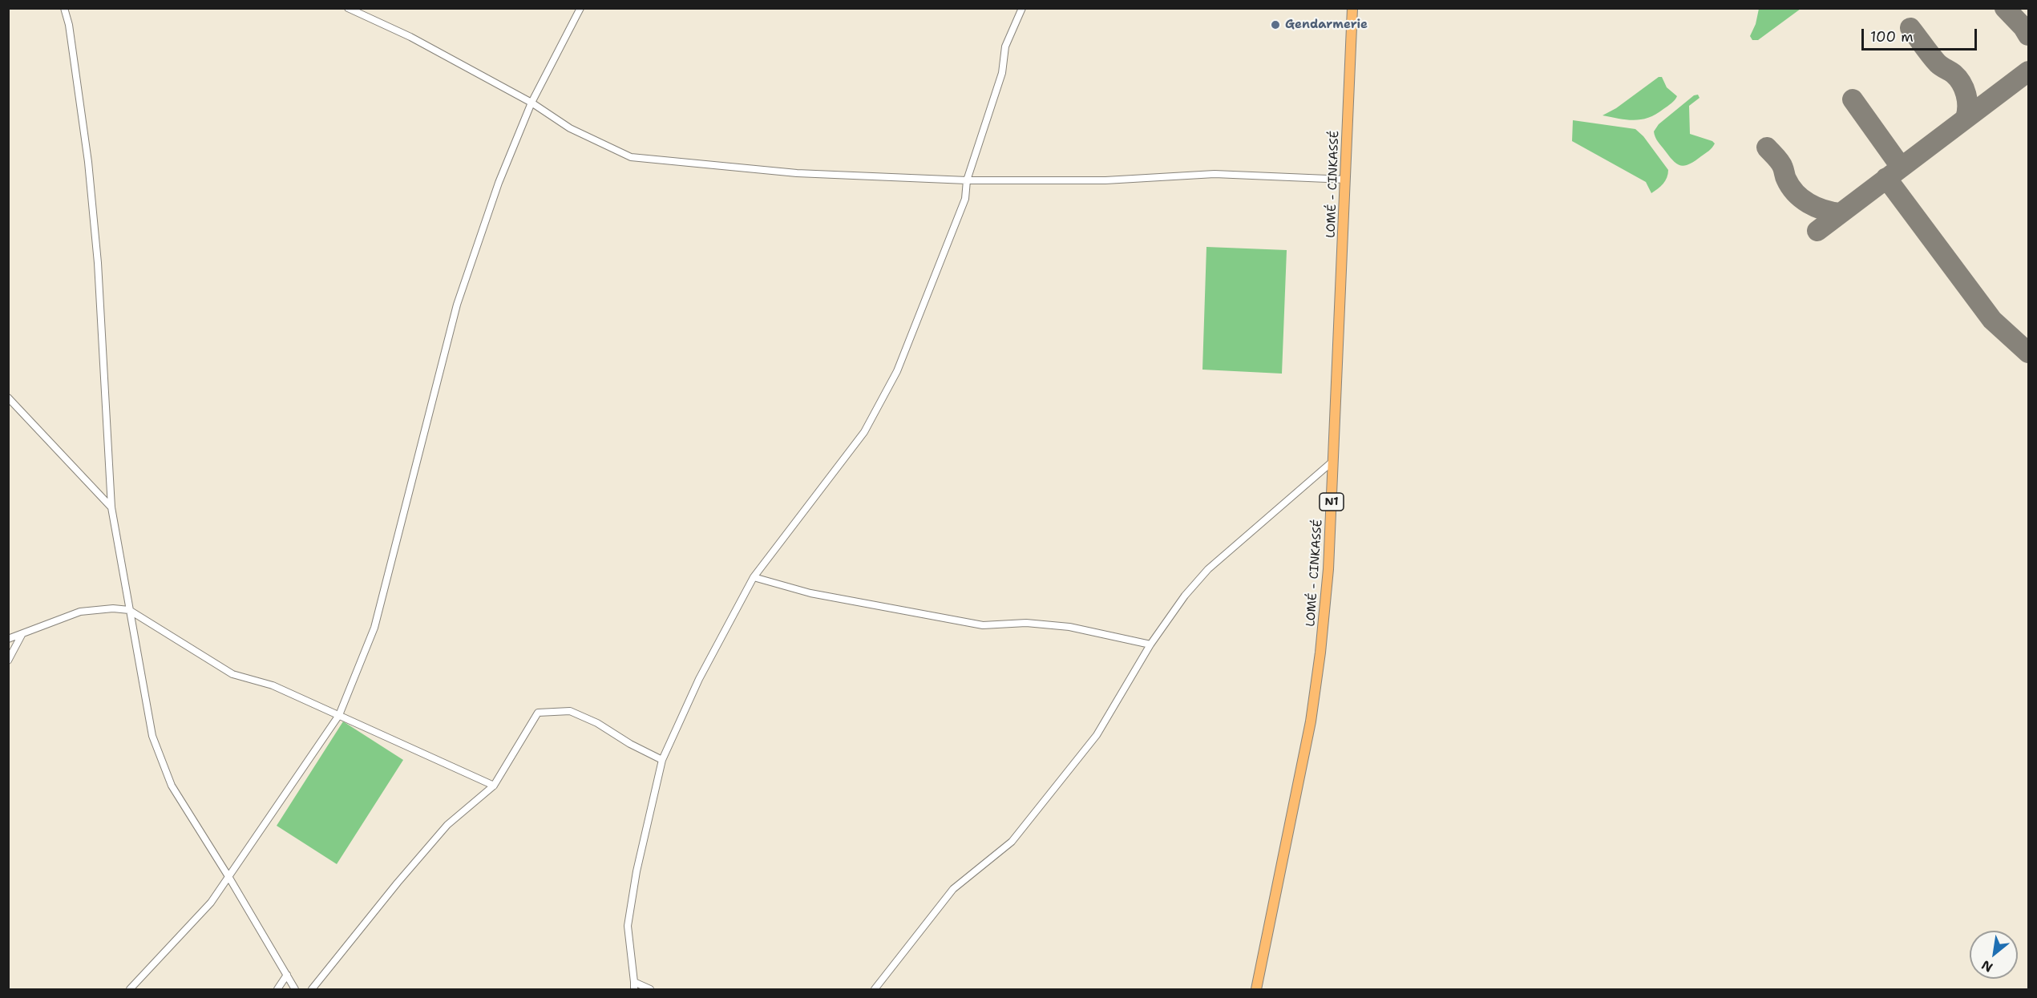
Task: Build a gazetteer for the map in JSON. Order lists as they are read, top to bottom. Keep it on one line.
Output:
{"streets":{"highway":["LOMÉ - CINKASSÉ","N1"]},"places":["Gendarmerie"],"scale_bar":"100 m","north":"bottom left"}
